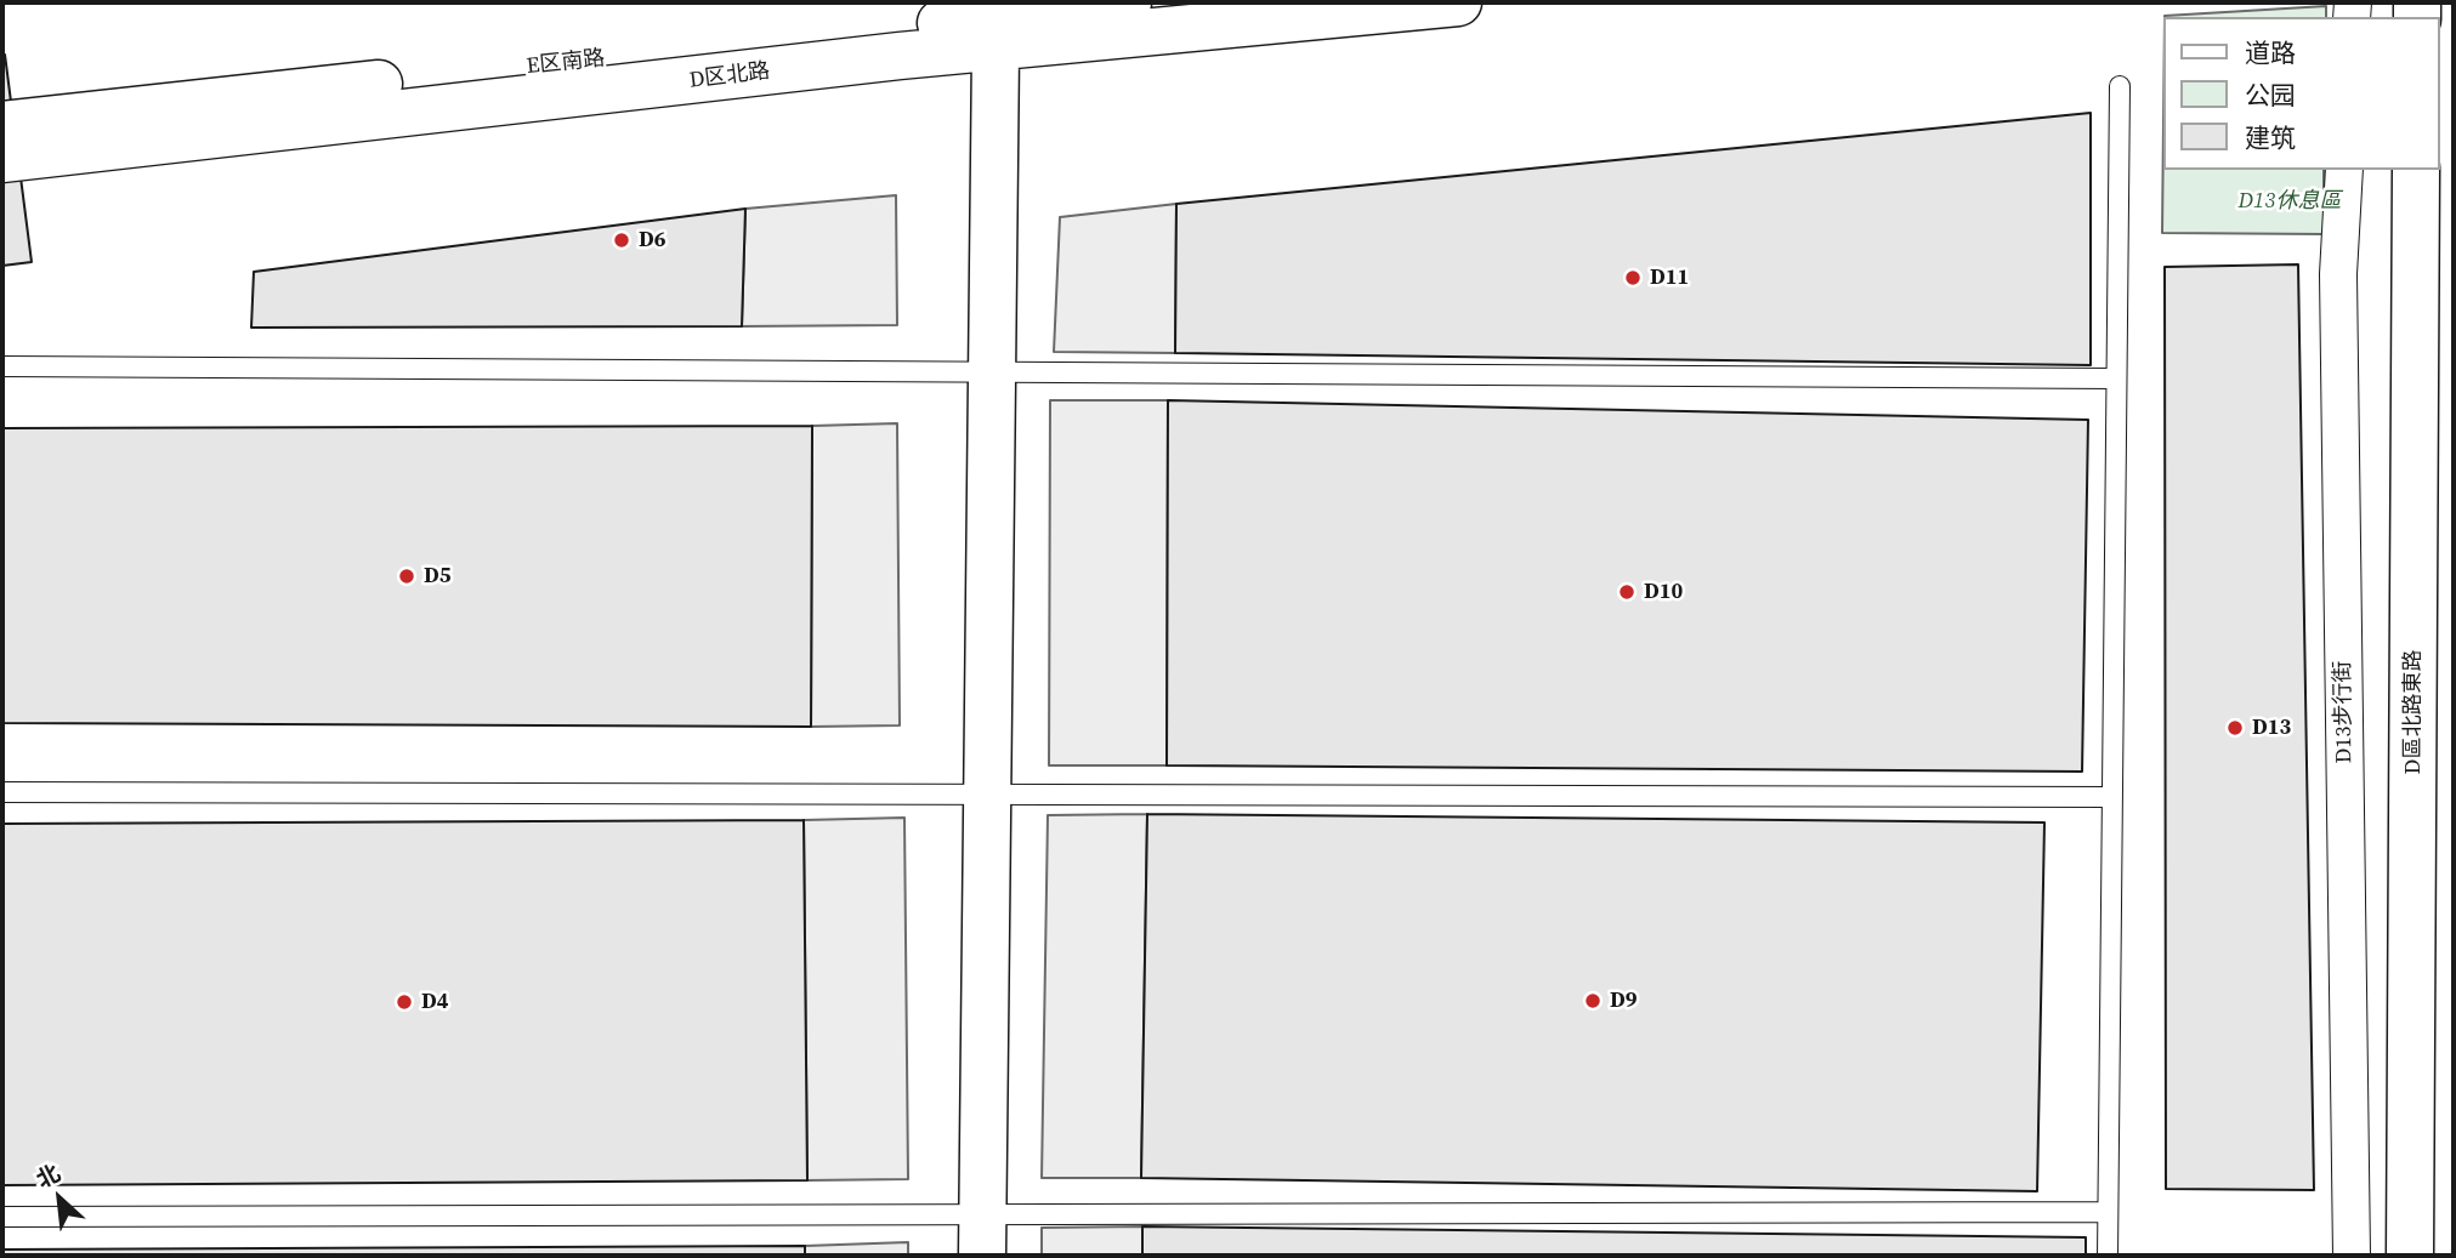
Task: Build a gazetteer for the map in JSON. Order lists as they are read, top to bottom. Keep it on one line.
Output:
{"streets":{"street":["E区南路","D区北路","D13步行街","D區北路東路"]},"crossings":[["E区南路","D区北路"]],"parks":["D13休息區"],"places":["D6","D11","D5","D10","D13","D9","D4"],"legend":["道路","公园","建筑"],"north":"top left"}
